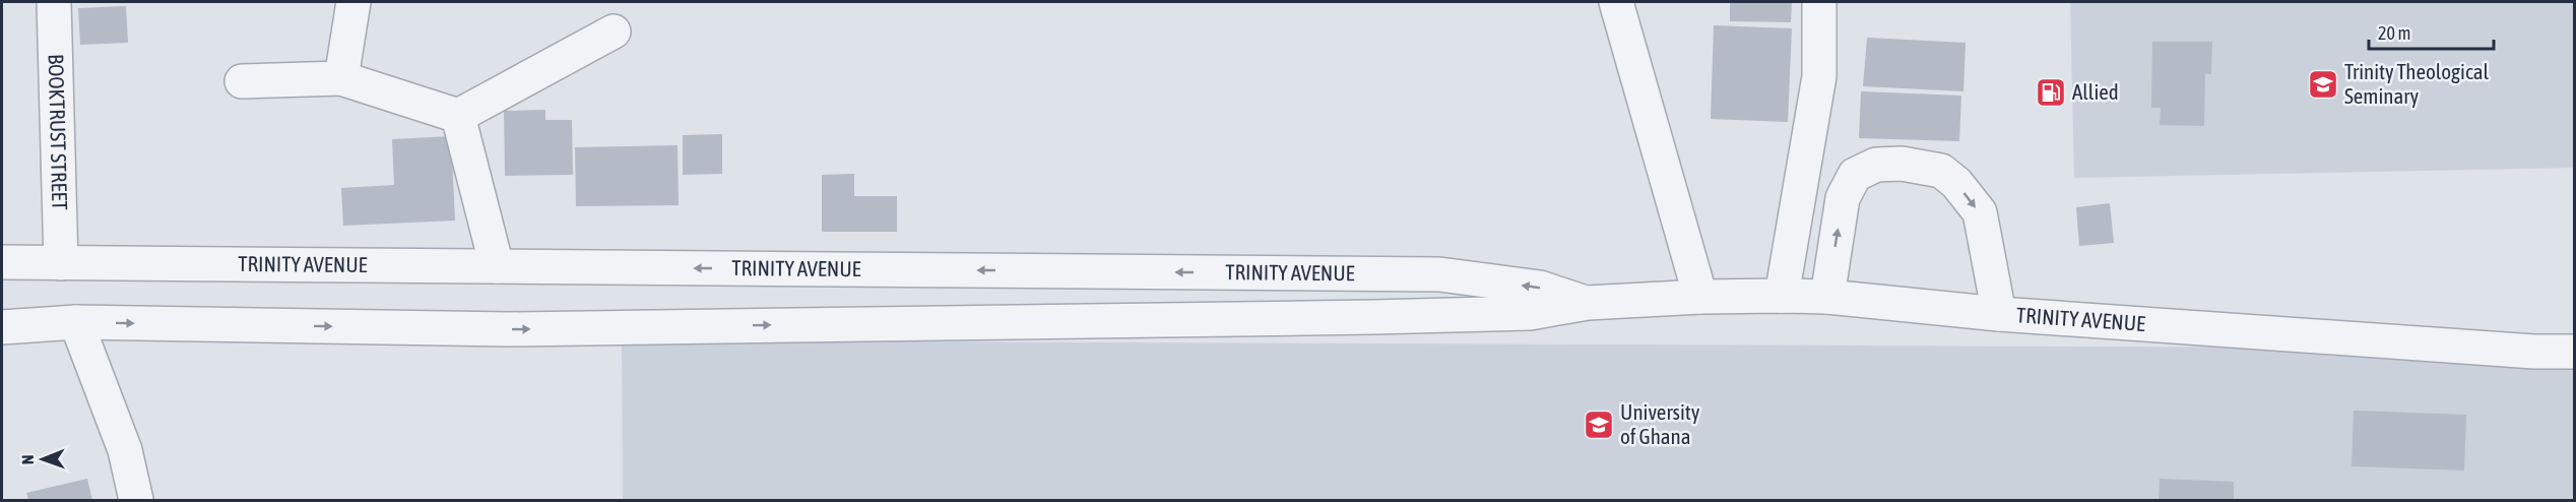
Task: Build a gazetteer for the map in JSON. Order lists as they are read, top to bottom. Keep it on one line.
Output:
{"streets":{"street":["BOOKTRUST STREET","TRINITY AVENUE"]},"crossings":[["BOOKTRUST STREET","TRINITY AVENUE"]],"places":{"school or university":["Trinity Theological Seminary","University of Ghana"],"fuel station":["Allied"]},"scale_bar":"20 m","north":"left"}
